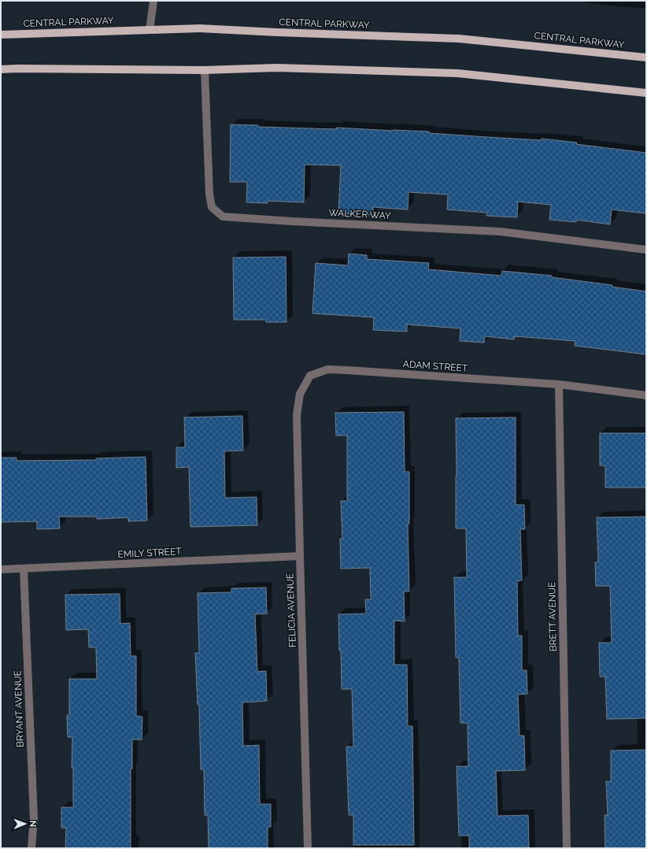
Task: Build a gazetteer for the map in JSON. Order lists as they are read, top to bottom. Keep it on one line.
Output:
{"streets":{"main road":["CENTRAL PARKWAY"],"street":["WALKER WAY","ADAM STREET","EMILY STREET","FELICIA AVENUE","BRETT AVENUE","BRYANT AVENUE"]},"crossings":[["ADAM STREET","FELICIA AVENUE"],["ADAM STREET","BRETT AVENUE"],["EMILY STREET","FELICIA AVENUE"],["EMILY STREET","BRYANT AVENUE"]],"north":"right"}
